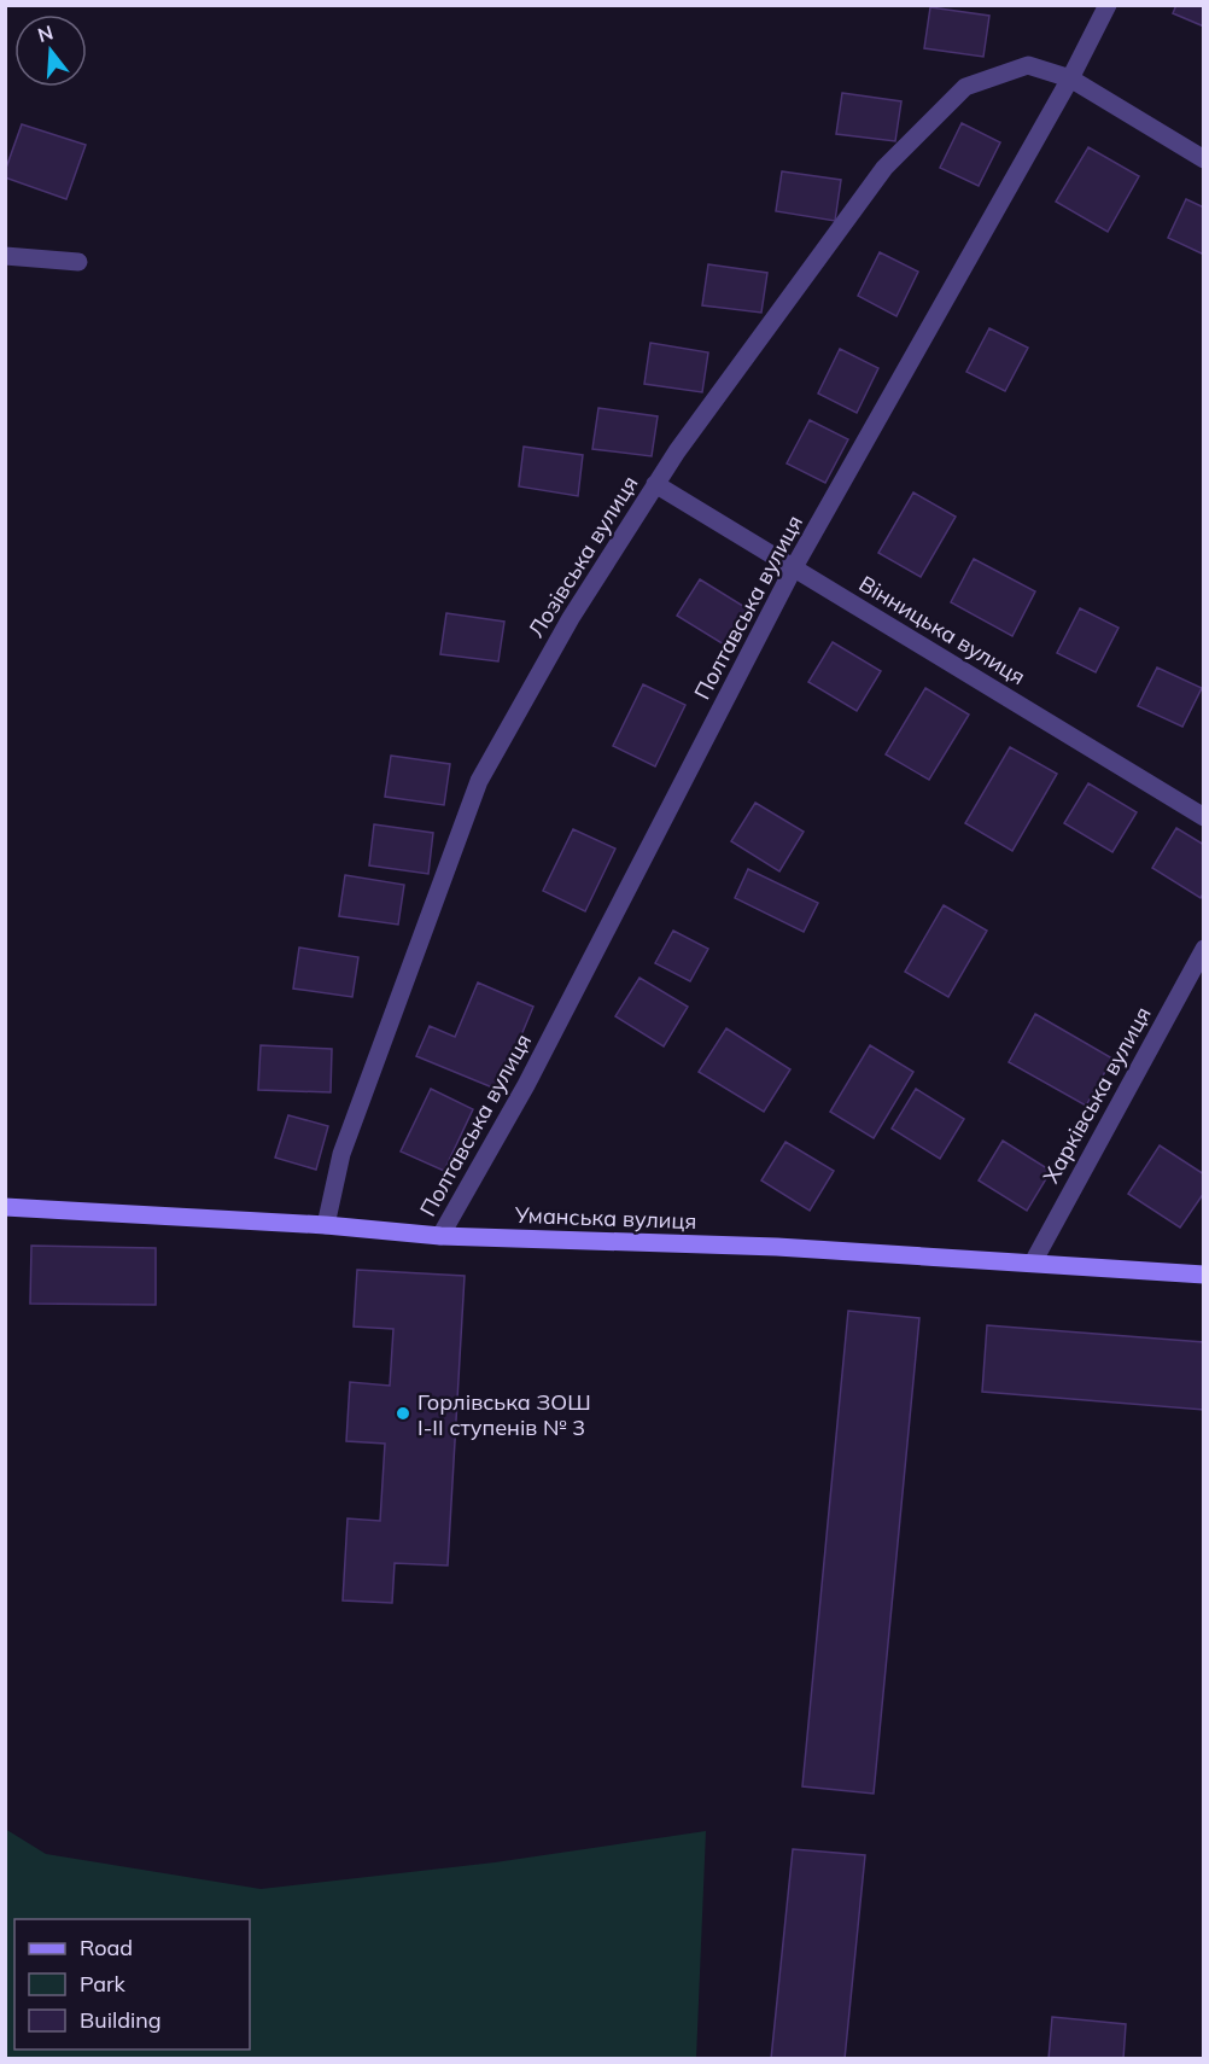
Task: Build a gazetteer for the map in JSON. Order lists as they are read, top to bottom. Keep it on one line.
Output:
{"streets":{"street":["Лозівська вулиця","Полтавська вулиця","Вінницька вулиця","Харківська вулиця","Уманська вулиця"]},"crossings":[["Лозівська вулиця","Полтавська вулиця"],["Лозівська вулиця","Вінницька вулиця"],["Лозівська вулиця","Уманська вулиця"],["Полтавська вулиця","Вінницька вулиця"],["Полтавська вулиця","Уманська вулиця"],["Харківська вулиця","Уманська вулиця"]],"places":["Горлівська ЗОШ І-ІІ ступенів № 3"],"legend":["Road","Park","Building"],"north":"top"}
